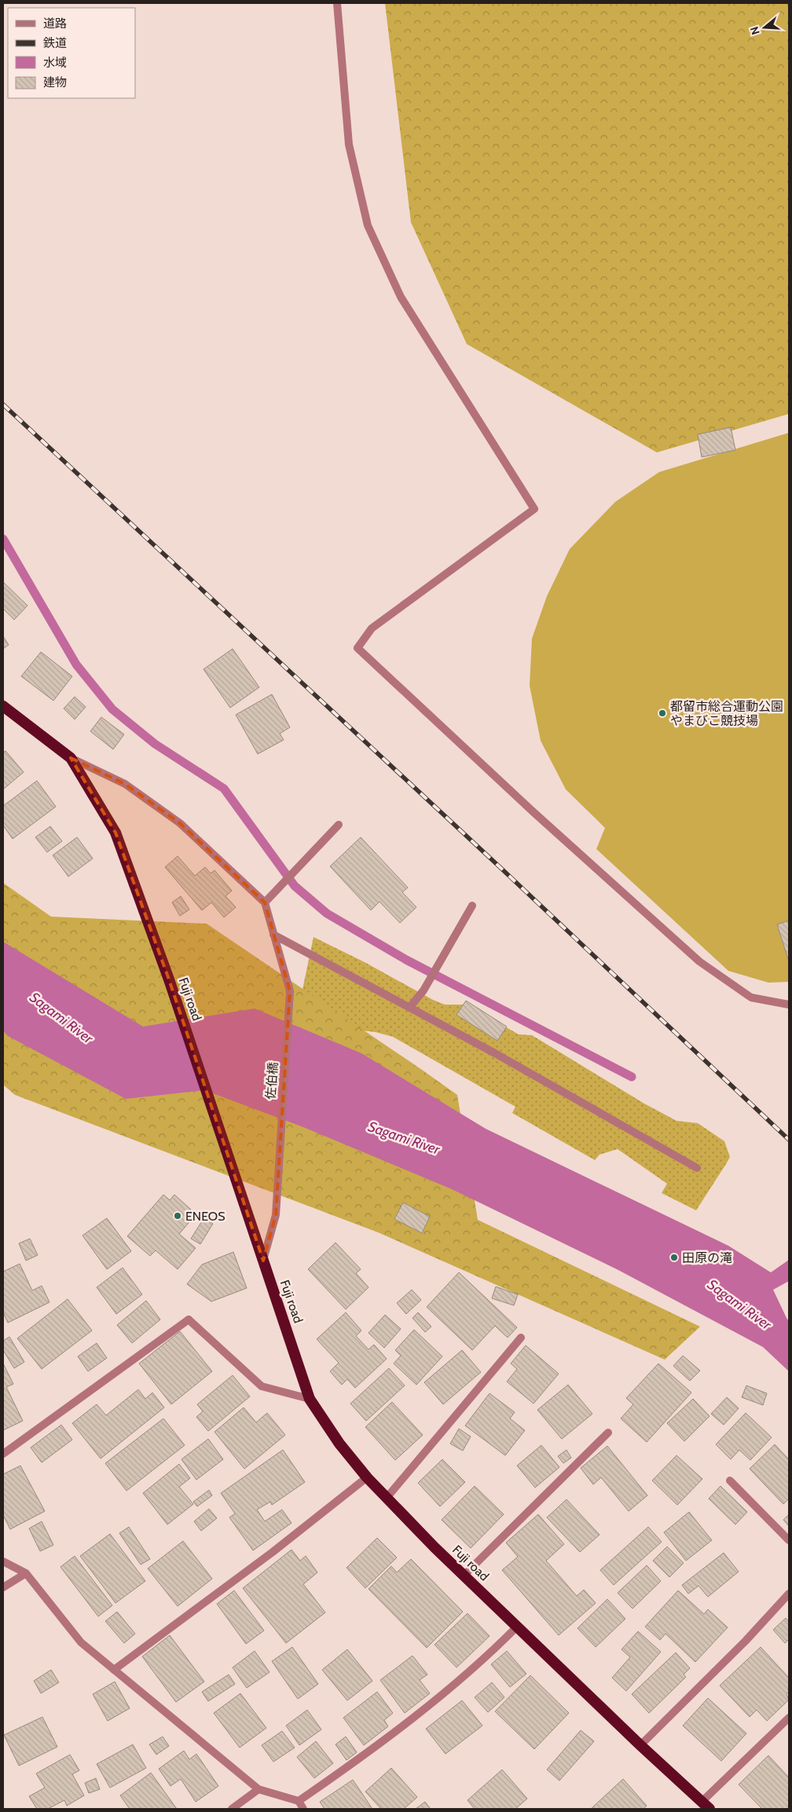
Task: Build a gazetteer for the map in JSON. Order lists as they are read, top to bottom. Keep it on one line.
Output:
{"streets":{"highway":["Fuji road"],"street":["佐伯橋"]},"crossings":[["Fuji road","佐伯橋"]],"water":["Sagami River"],"places":["都留市総合運動公園 やまびこ競技場","ENEOS","田原の滝"],"legend":["道路","鉄道","水域","建物"],"north":"left"}
